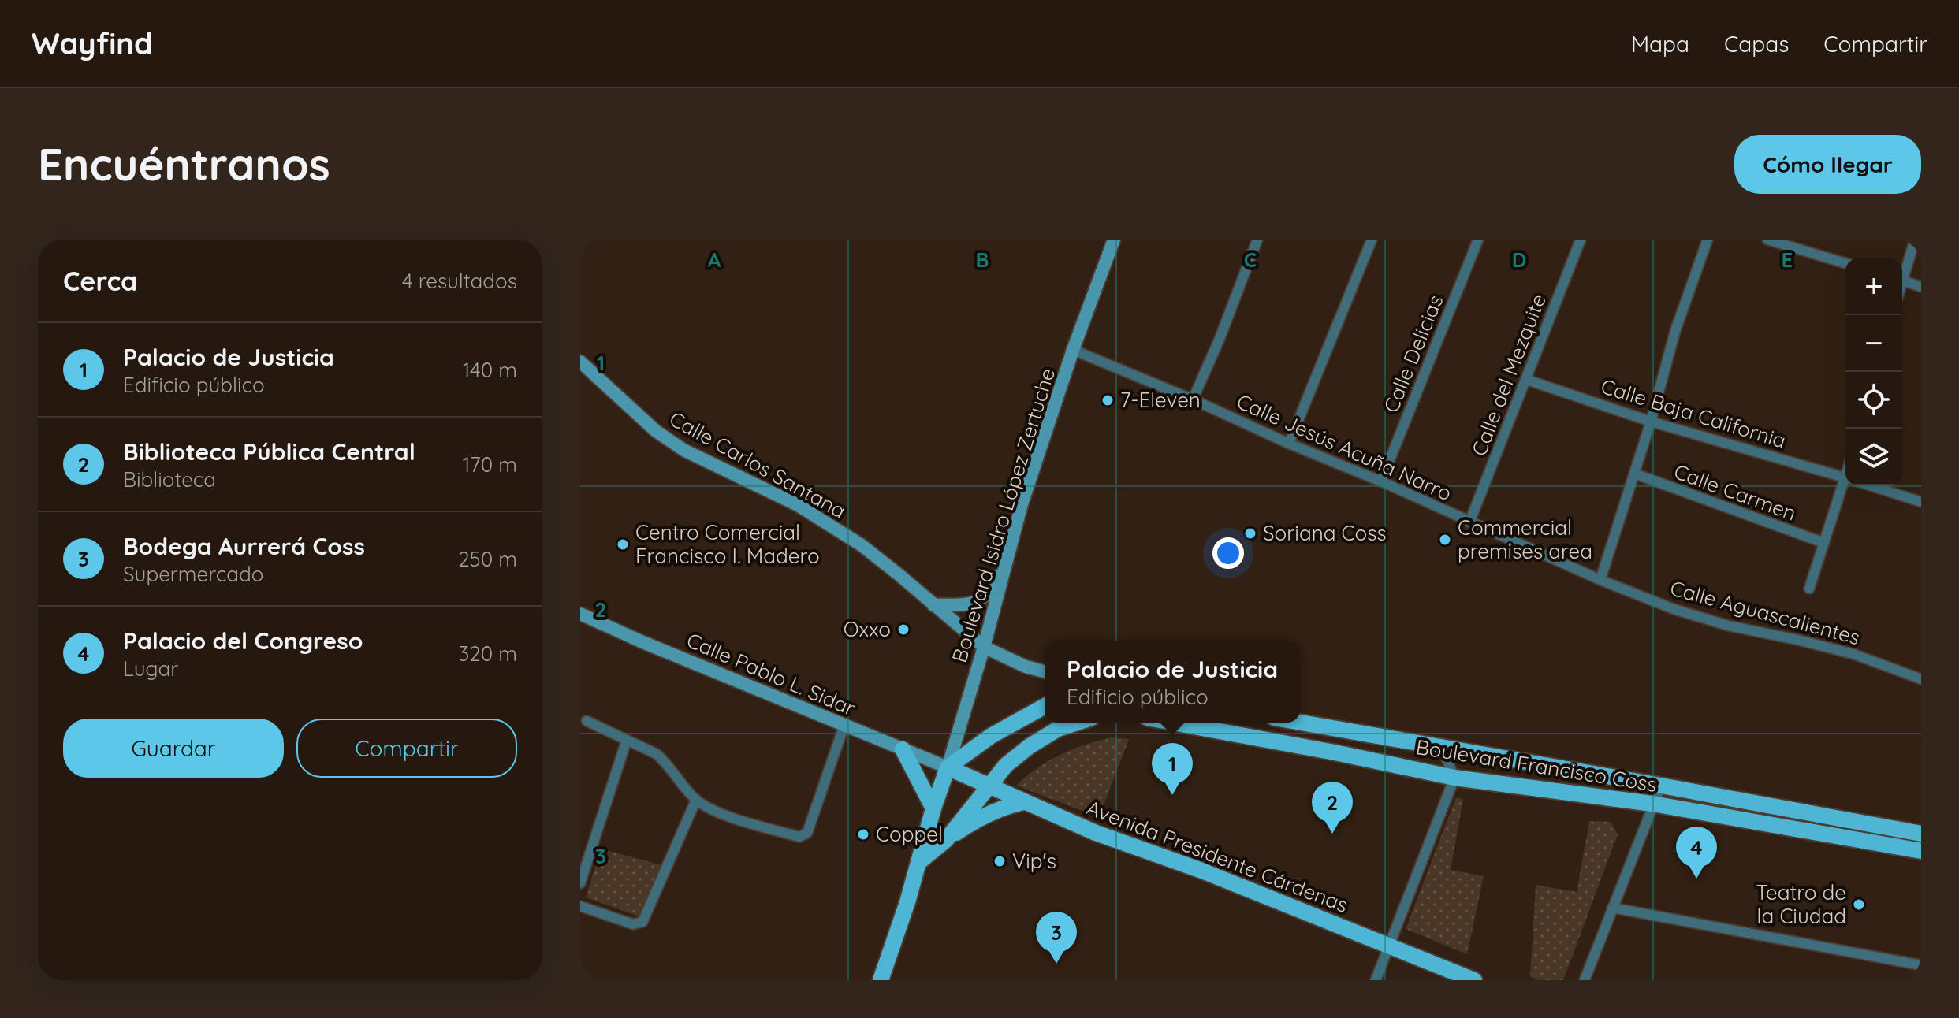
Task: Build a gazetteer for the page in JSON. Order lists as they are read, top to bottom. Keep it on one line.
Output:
{"streets":{"main road":["Boulevard Francisco Coss","Avenida Presidente Cárdenas"],"street":["Calle Delicias","Calle del Mezquite","Calle Baja California","Calle Jesús Acuña Narro","Calle Carlos Santana","Calle Carmen","Boulevard Isidro López Zertuche","Calle Aguascalientes","Calle Pablo L. Sidar"]},"crossings":[["Calle Delicias","Calle Jesús Acuña Narro"],["Calle del Mezquite","Calle Baja California"],["Calle del Mezquite","Calle Jesús Acuña Narro"],["Calle Jesús Acuña Narro","Boulevard Isidro López Zertuche"],["Calle Jesús Acuña Narro","Calle Aguascalientes"],["Calle Carlos Santana","Boulevard Isidro López Zertuche"],["Boulevard Isidro López Zertuche","Calle Pablo L. Sidar"],["Boulevard Isidro López Zertuche","Avenida Presidente Cárdenas"],["Calle Pablo L. Sidar","Avenida Presidente Cárdenas"]],"places":["7-Eleven","Soriana Coss","Commercial premises area","Centro Comercial Francisco I. Madero","Oxxo","Coppel","Vip's","Teatro de la Ciudad"],"page":{"header":"Wayfind","nav":["Mapa","Capas","Compartir"],"buttons":["Cómo llegar",["Guardar","Compartir"]],"title":"Encuéntranos","heading":["Cerca","4 resultados"],"map_buttons":["+","−"],"list":[{"mark":"1","name":"Palacio de Justicia","note":"Edificio público","value":"140 m"},{"mark":"2","name":"Biblioteca Pública Central","note":"Biblioteca","value":"170 m"},{"mark":"3","name":"Bodega Aurrerá Coss","note":"Supermercado","value":"250 m"},{"mark":"4","name":"Palacio del Congreso","note":"Lugar","value":"320 m"}],"popup":["Palacio de Justicia","Edificio público"],"pins":["1","2","4","3"]},"grid":{"columns":["A","B","C","D","E"],"rows":["1","2","3"]}}
